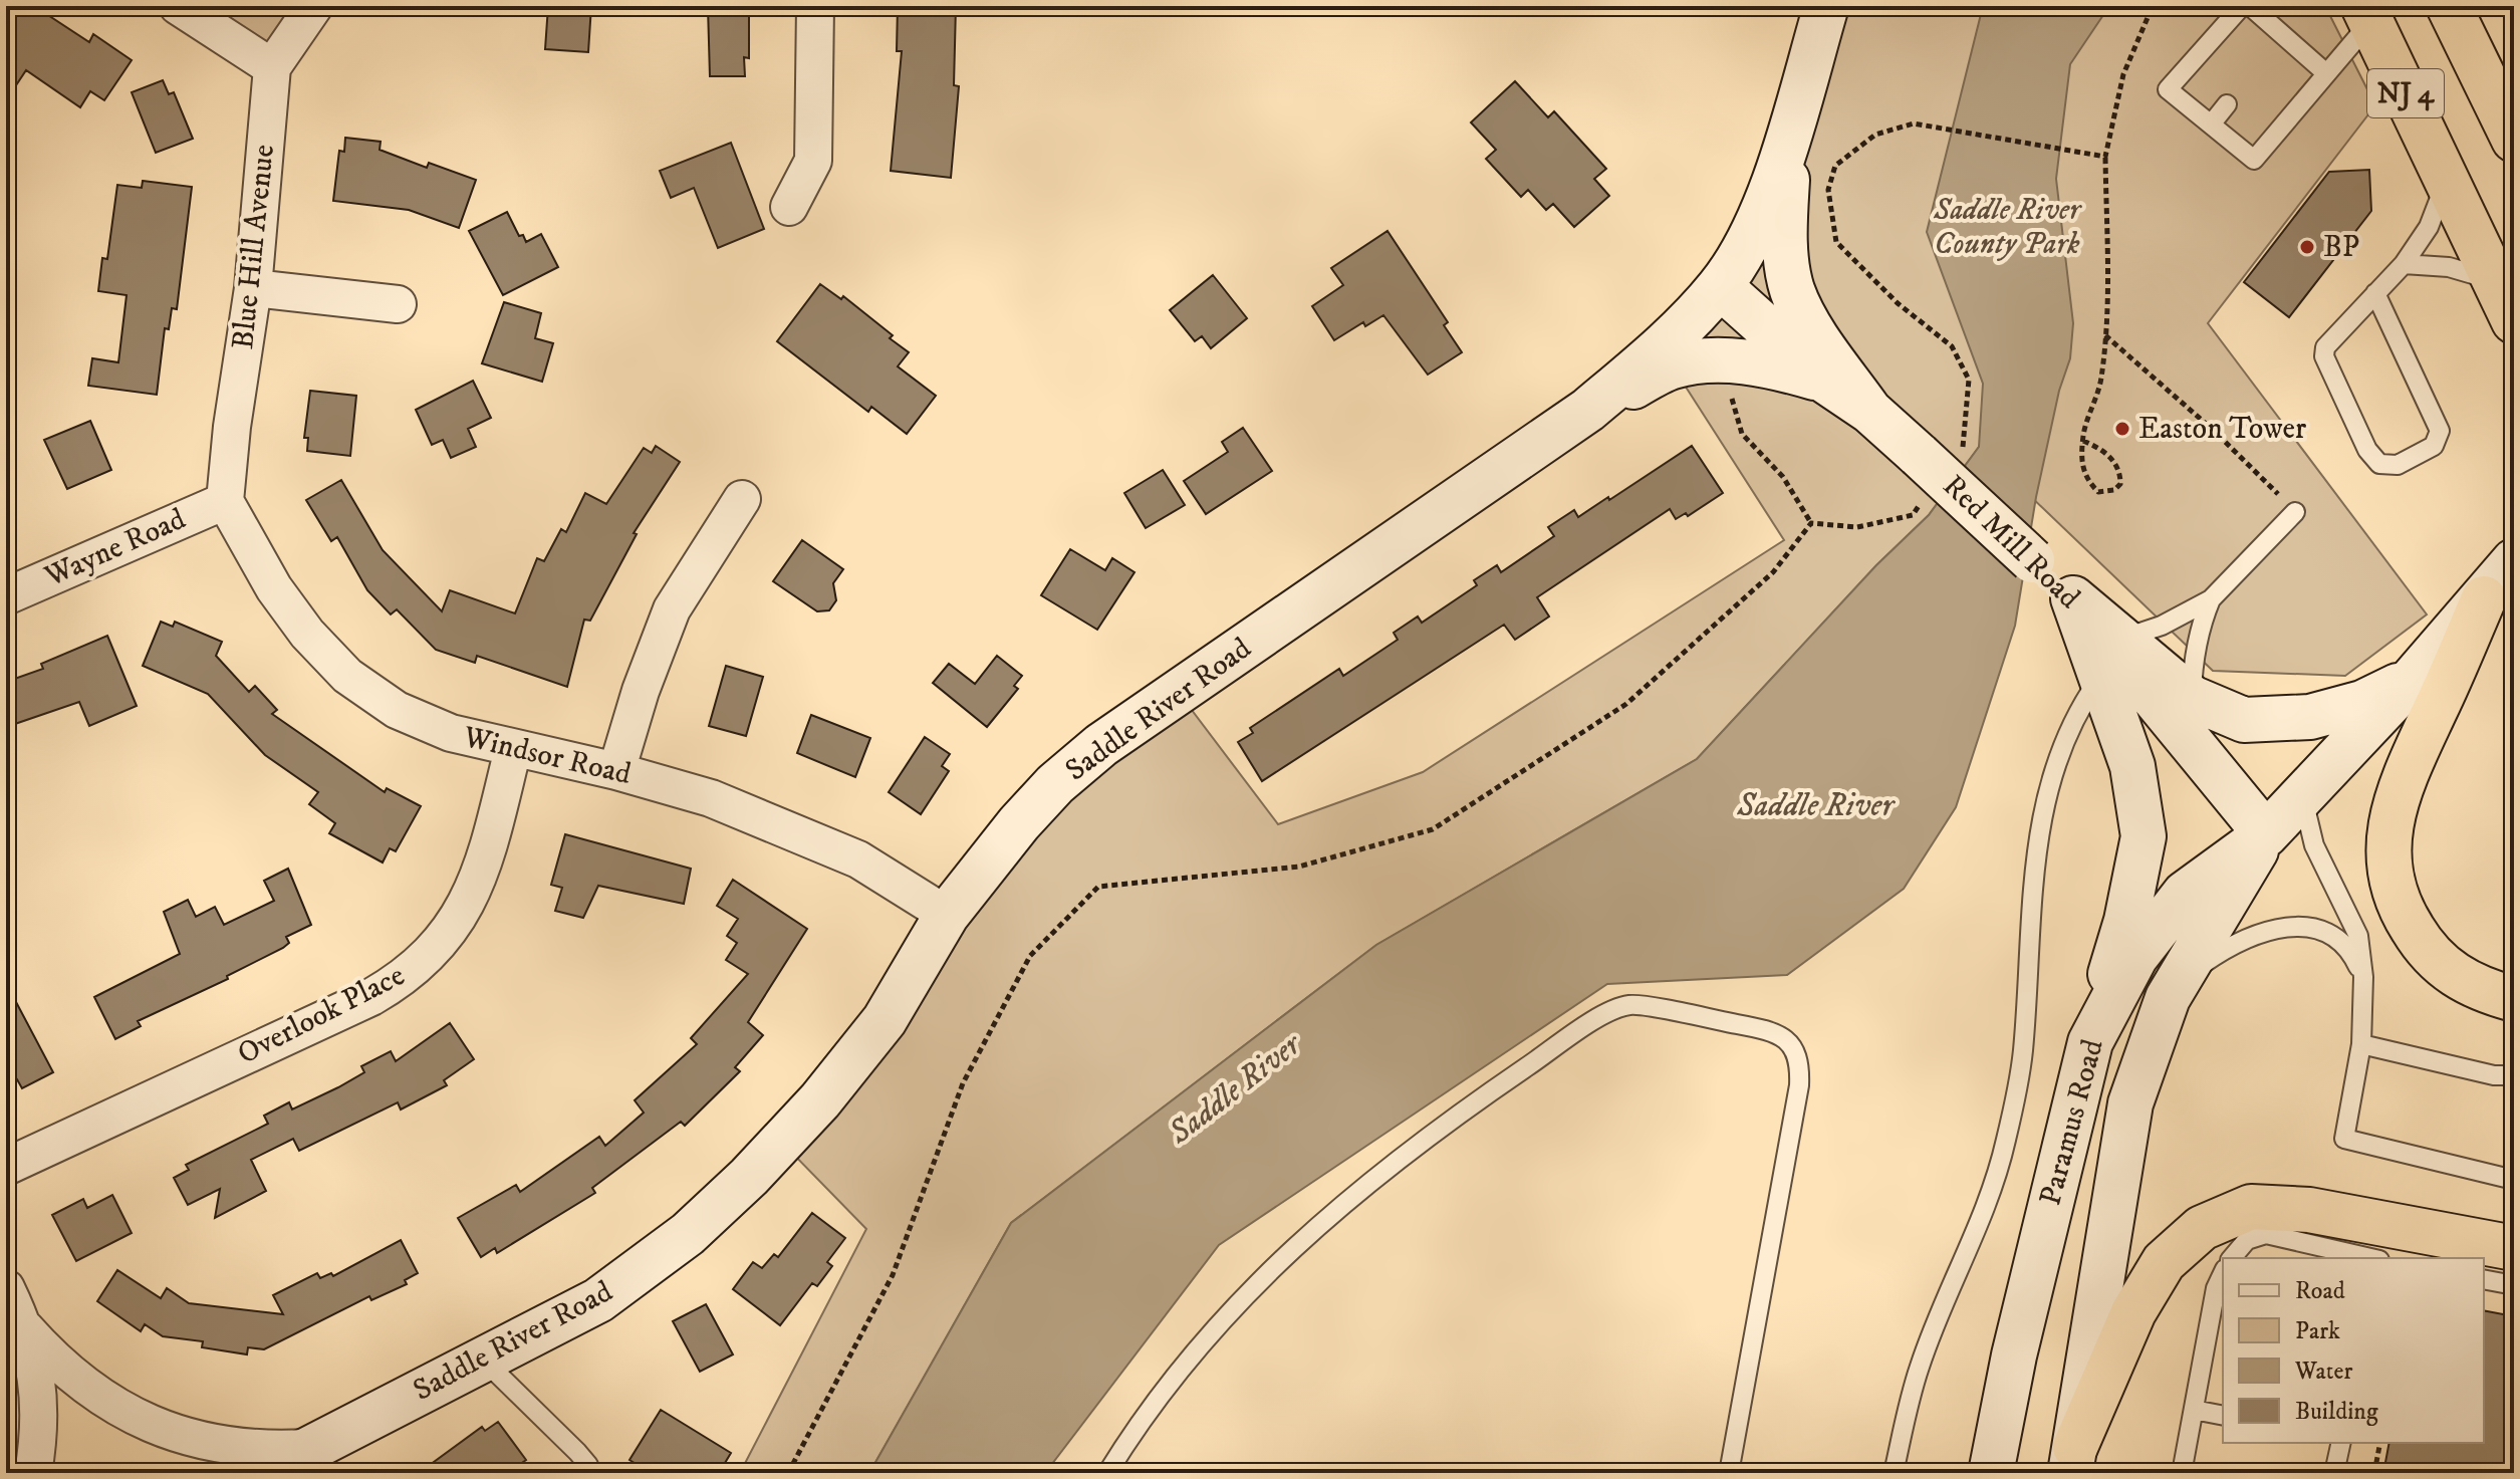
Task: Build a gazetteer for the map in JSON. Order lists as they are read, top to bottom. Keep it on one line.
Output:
{"streets":{"highway":["NJ 4"],"main road":["Red Mill Road","Saddle River Road","Paramus Road"],"street":["Blue Hill Avenue","Wayne Road","Windsor Road","Overlook Place"]},"crossings":[["Blue Hill Avenue","Wayne Road"],["Blue Hill Avenue","Windsor Road"],["Red Mill Road","Saddle River Road"],["Red Mill Road","Paramus Road"],["Wayne Road","Windsor Road"],["Saddle River Road","Windsor Road"],["Windsor Road","Overlook Place"]],"water":["Saddle River"],"parks":["Saddle River County Park"],"places":["BP","Easton Tower"],"legend":["Road","Park","Water","Building"]}
